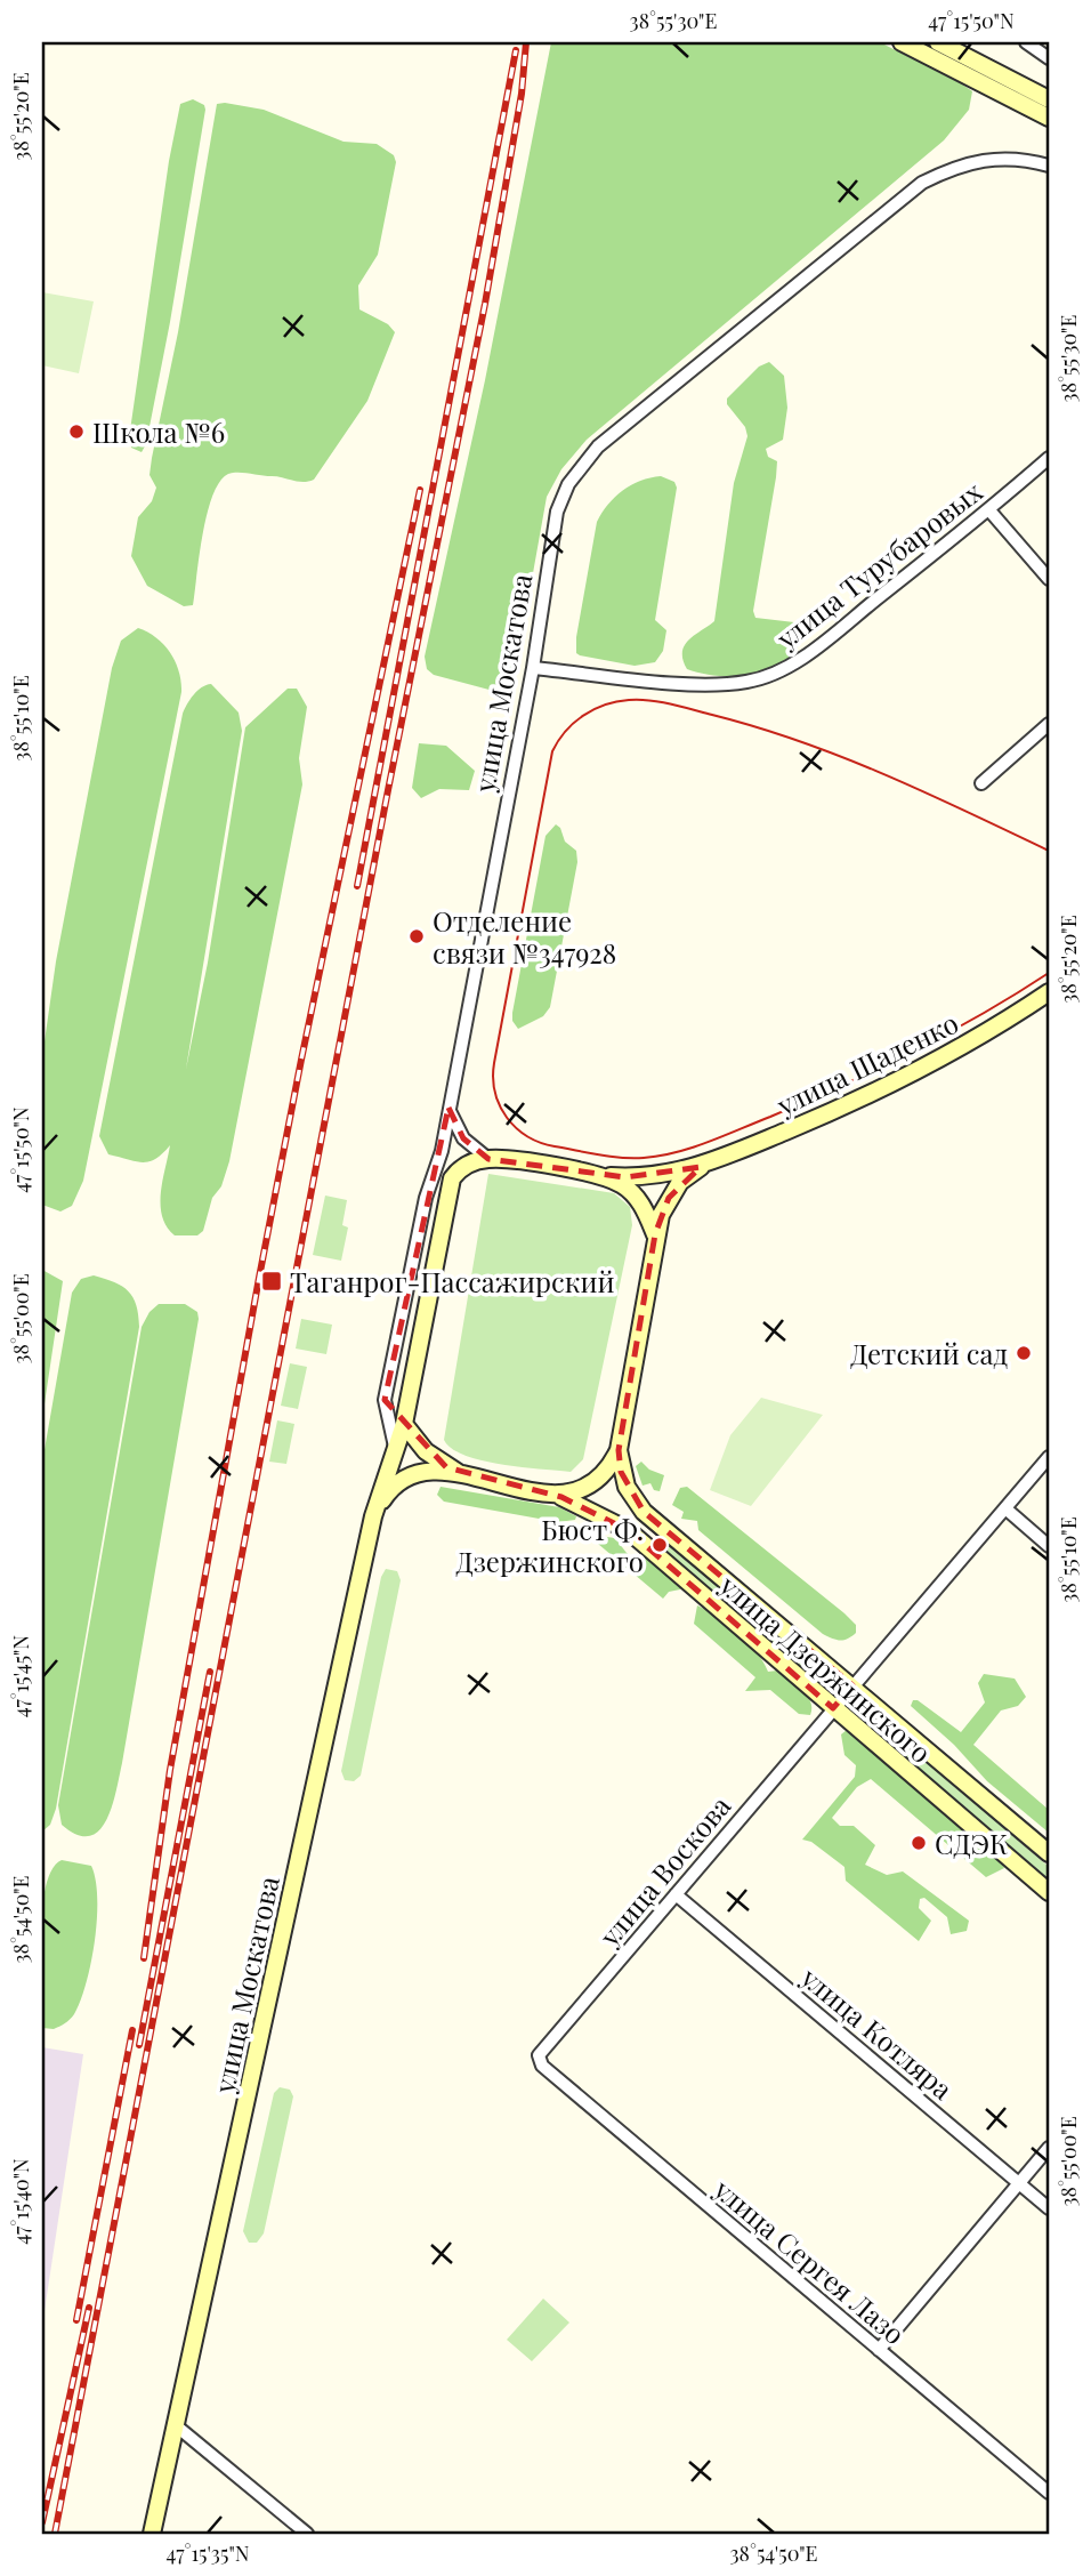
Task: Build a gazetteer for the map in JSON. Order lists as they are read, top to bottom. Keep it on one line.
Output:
{"streets":{"main road":["улица Москатова","улица Щаденко","улица Дзержинского"],"street":["улица Турубаровых","улица Воскова","улица Котляра","улица Сергея Лазо"]},"crossings":[["улица Турубаровых","улица Москатова"],["улица Щаденко","улица Дзержинского"],["улица Дзержинского","улица Воскова"],["улица Воскова","улица Котляра"],["улица Воскова","улица Сергея Лазо"]],"places":{"other":["Школа №6","Отделение связи №347928","Детский сад","Бюст Ф. Дзержинского","СДЭК"],"transit":["Таганрог-Пассажирский"]},"coordinates":["38°55'30\"E","47°15'50\"N","38°55'20\"E","38°55'10\"E","38°55'00\"E","47°15'45\"N","38°54'50\"E","47°15'40\"N","47°15'35\"N"]}
